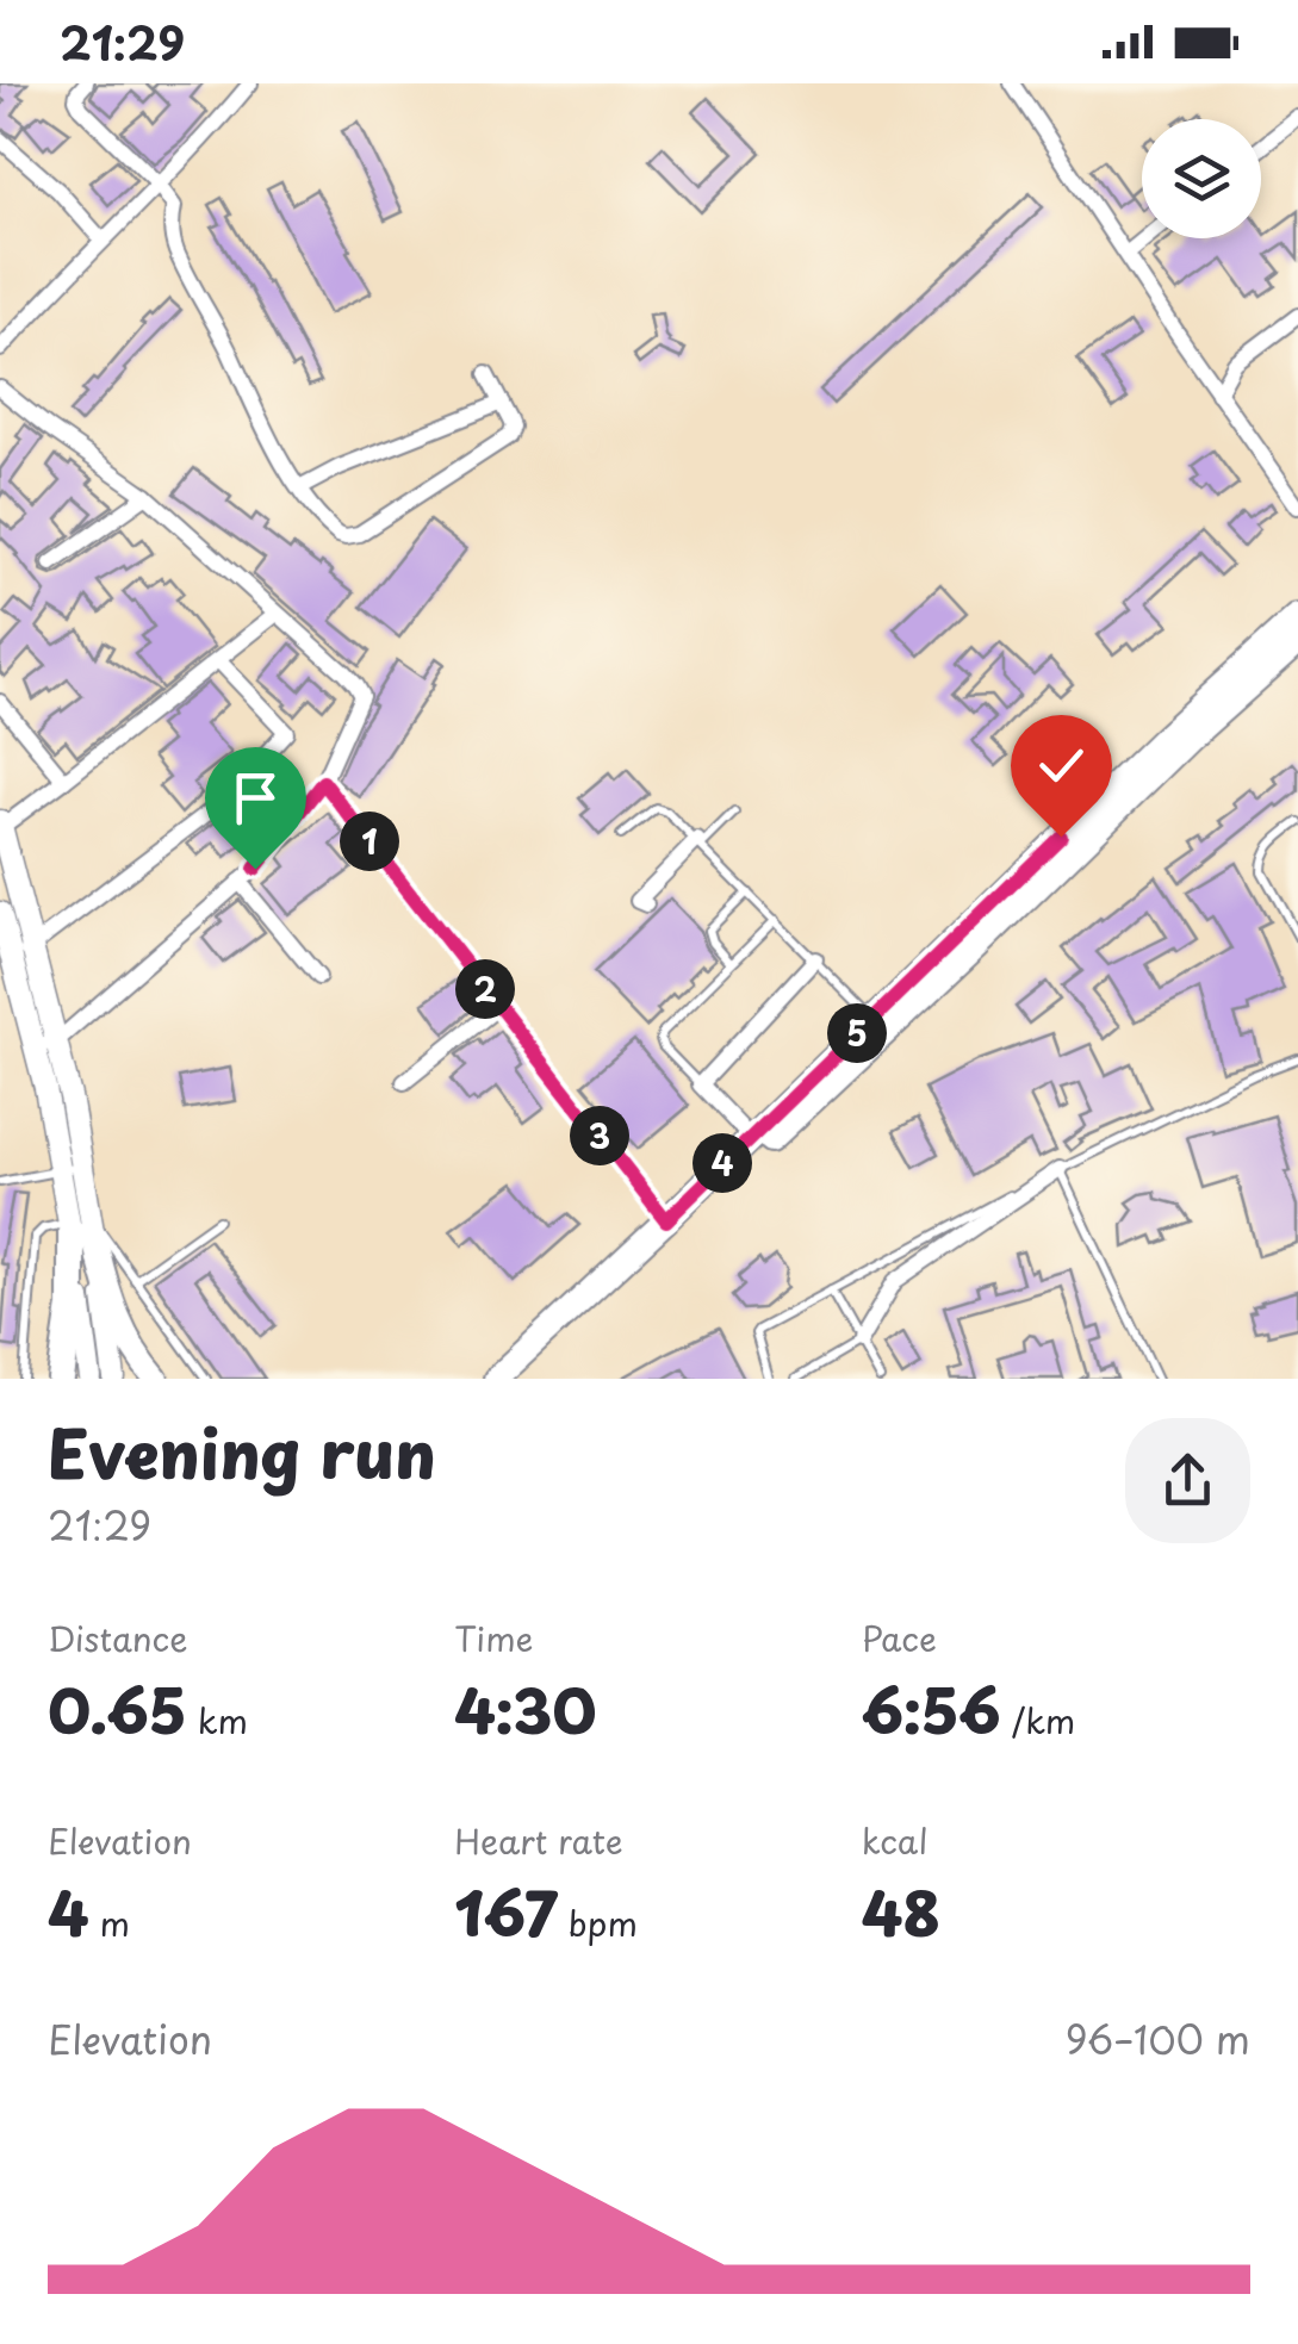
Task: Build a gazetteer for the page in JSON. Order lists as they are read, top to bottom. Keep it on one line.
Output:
{"page":{"status":"21:29","pins":["1","2","5","3","4"],"heading":["Evening run","21:29"],"stats":[["Distance","0.65 km"],["Time","4:30"],["Pace","6:56 /km"],["Elevation","4 m"],["Heart rate","167 bpm"],["kcal","48"]],"chart":["Elevation","96–100 m"]}}
